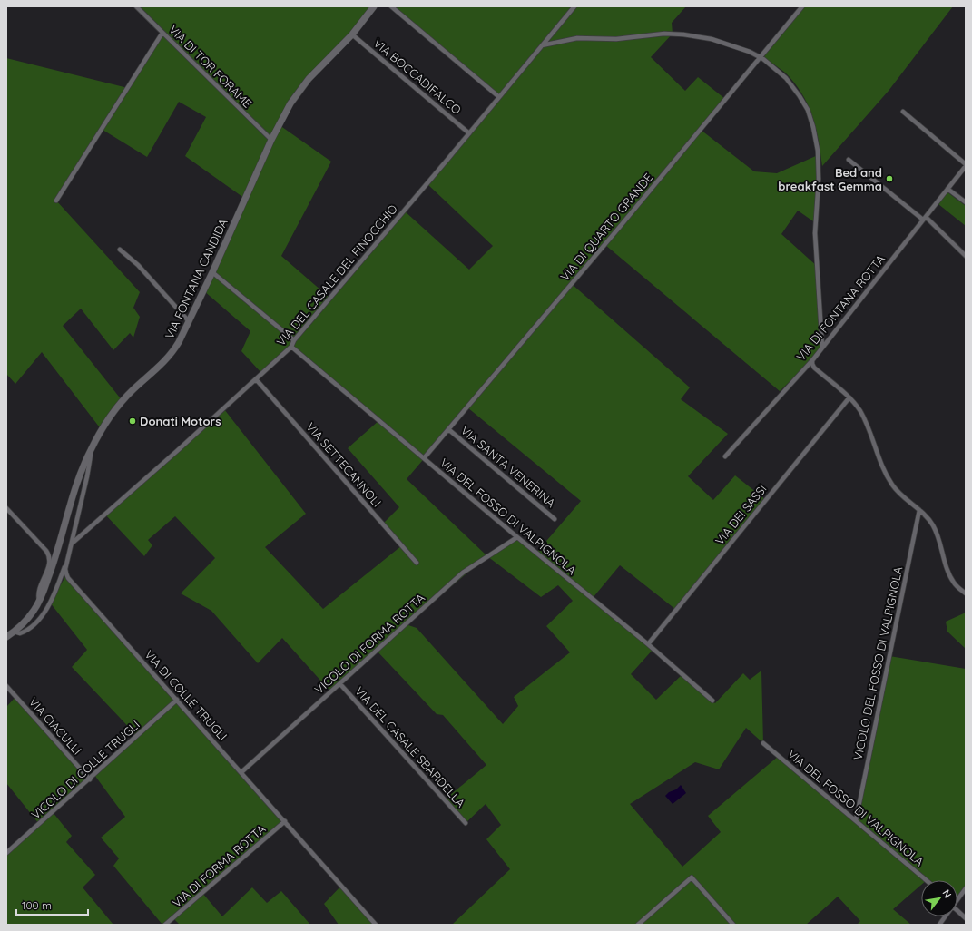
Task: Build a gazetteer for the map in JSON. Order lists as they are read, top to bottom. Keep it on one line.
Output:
{"streets":{"main road":["VIA FONTANA CANDIDA"],"street":["VIA DI TOR FORAME","VIA BOCCADIFALCO","VIA DI QUARTO GRANDE","VIA DEL CASALE DEL FINOCCHIO","VIA DI FONTANA ROTTA","VIA SETTECANNOLI","VIA SANTA VENERINA","VIA DEI SASSI","VIA DEL FOSSO DI VALPIGNOLA","VICOLO DI FORMA ROTTA","VICOLO DEL FOSSO DI VALPIGNOLA","VIA DI COLLE TRUGLI","VIA CIACULLI","VIA DEL CASALE SBARDELLA","VICOLO DI COLLE TRUGLI","VIA DI FORMA ROTTA"]},"crossings":[["VIA DI TOR FORAME","VIA FONTANA CANDIDA"],["VIA BOCCADIFALCO","VIA DEL CASALE DEL FINOCCHIO"],["VIA BOCCADIFALCO","VIA FONTANA CANDIDA"],["VIA DI QUARTO GRANDE","VIA SANTA VENERINA"],["VIA DI QUARTO GRANDE","VIA DEL FOSSO DI VALPIGNOLA"],["VIA DEL CASALE DEL FINOCCHIO","VIA SETTECANNOLI"],["VIA DEL CASALE DEL FINOCCHIO","VIA DEL FOSSO DI VALPIGNOLA"],["VIA DEL CASALE DEL FINOCCHIO","VIA DI COLLE TRUGLI"],["VIA FONTANA CANDIDA","VIA DI COLLE TRUGLI"],["VIA DEI SASSI","VIA DEL FOSSO DI VALPIGNOLA"],["VIA DEL FOSSO DI VALPIGNOLA","VICOLO DI FORMA ROTTA"],["VIA DEL FOSSO DI VALPIGNOLA","VICOLO DEL FOSSO DI VALPIGNOLA"],["VICOLO DI FORMA ROTTA","VIA DI COLLE TRUGLI"],["VICOLO DI FORMA ROTTA","VIA DEL CASALE SBARDELLA"],["VIA DI COLLE TRUGLI","VICOLO DI COLLE TRUGLI"],["VIA DI COLLE TRUGLI","VIA DI FORMA ROTTA"],["VIA CIACULLI","VICOLO DI COLLE TRUGLI"]],"places":["Bed and breakfast Gemma","Donati Motors"],"scale_bar":"100 m","north":"top right"}
